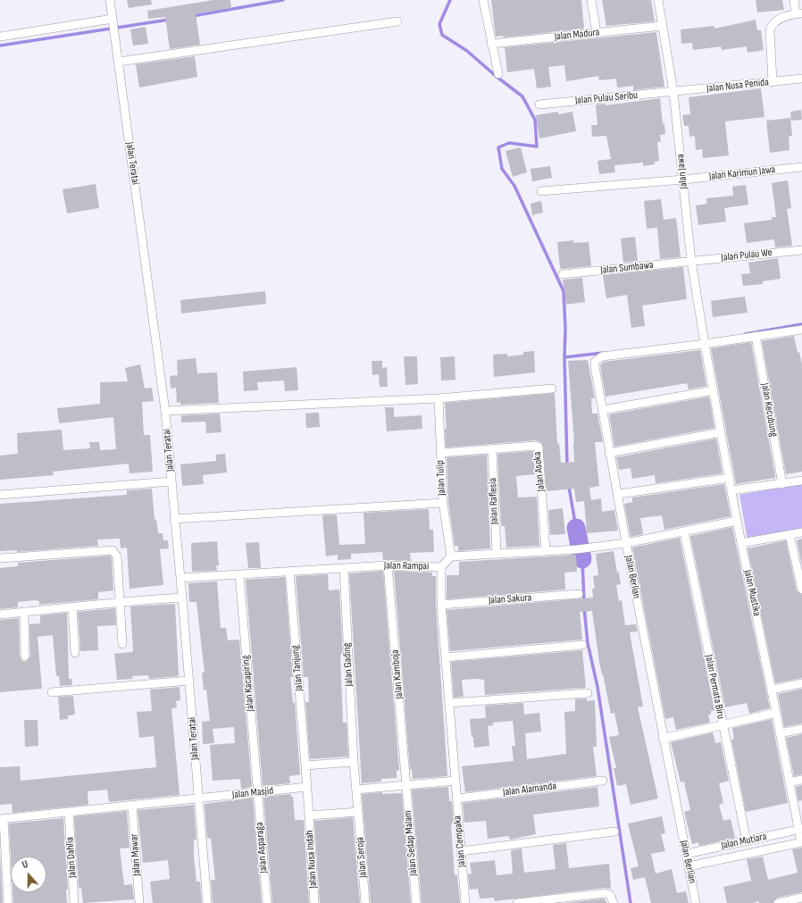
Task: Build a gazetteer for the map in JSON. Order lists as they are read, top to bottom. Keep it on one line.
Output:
{"streets":{"street":["Jalan Madura","Jalan Nusa Penida","Jalan Pulau Seribu","Jalan Teratai","Jalan Jawa","Jalan Karimun Jawa","Jalan Pulau We","Jalan Sumbawa","Jalan Kecubung","Jalan Asoka","Jalan Tulip","Jalan Raflesia","Jalan Rampai","Jalan Berlian","Jalan Mustika","Jalan Sakura","Jalan Gading","Jalan Tanjung","Jalan Kamboja","Jalan Kacapiring","Jalan Permata Biru","Jalan Alamanda","Jalan Masjid","Jalan Cempaka","Jalan Mutiara","Jalan Sedap Malam","Jalan Asparaga","Jalan Mawar","Jalan Dahlia","Jalan Seroja","Jalan Nusa Indah"]},"crossings":[["Jalan Madura","Jalan Jawa"],["Jalan Nusa Penida","Jalan Pulau Seribu"],["Jalan Nusa Penida","Jalan Jawa"],["Jalan Pulau Seribu","Jalan Jawa"],["Jalan Teratai","Jalan Rampai"],["Jalan Teratai","Jalan Masjid"],["Jalan Jawa","Jalan Karimun Jawa"],["Jalan Jawa","Jalan Pulau We"],["Jalan Jawa","Jalan Sumbawa"],["Jalan Jawa","Jalan Berlian"],["Jalan Jawa","Jalan Mustika"],["Jalan Pulau We","Jalan Sumbawa"],["Jalan Asoka","Jalan Tulip"],["Jalan Asoka","Jalan Raflesia"],["Jalan Tulip","Jalan Rampai"],["Jalan Rampai","Jalan Gading"],["Jalan Rampai","Jalan Tanjung"],["Jalan Rampai","Jalan Kamboja"],["Jalan Rampai","Jalan Kacapiring"],["Jalan Berlian","Jalan Mustika"],["Jalan Berlian","Jalan Mutiara"],["Jalan Mustika","Jalan Mutiara"],["Jalan Gading","Jalan Seroja"],["Jalan Tanjung","Jalan Masjid"],["Jalan Tanjung","Jalan Nusa Indah"],["Jalan Kamboja","Jalan Sedap Malam"],["Jalan Kacapiring","Jalan Masjid"],["Jalan Kacapiring","Jalan Asparaga"],["Jalan Permata Biru","Jalan Mutiara"],["Jalan Alamanda","Jalan Cempaka"],["Jalan Masjid","Jalan Asparaga"],["Jalan Masjid","Jalan Mawar"],["Jalan Masjid","Jalan Dahlia"],["Jalan Masjid","Jalan Nusa Indah"]],"north":"top"}
